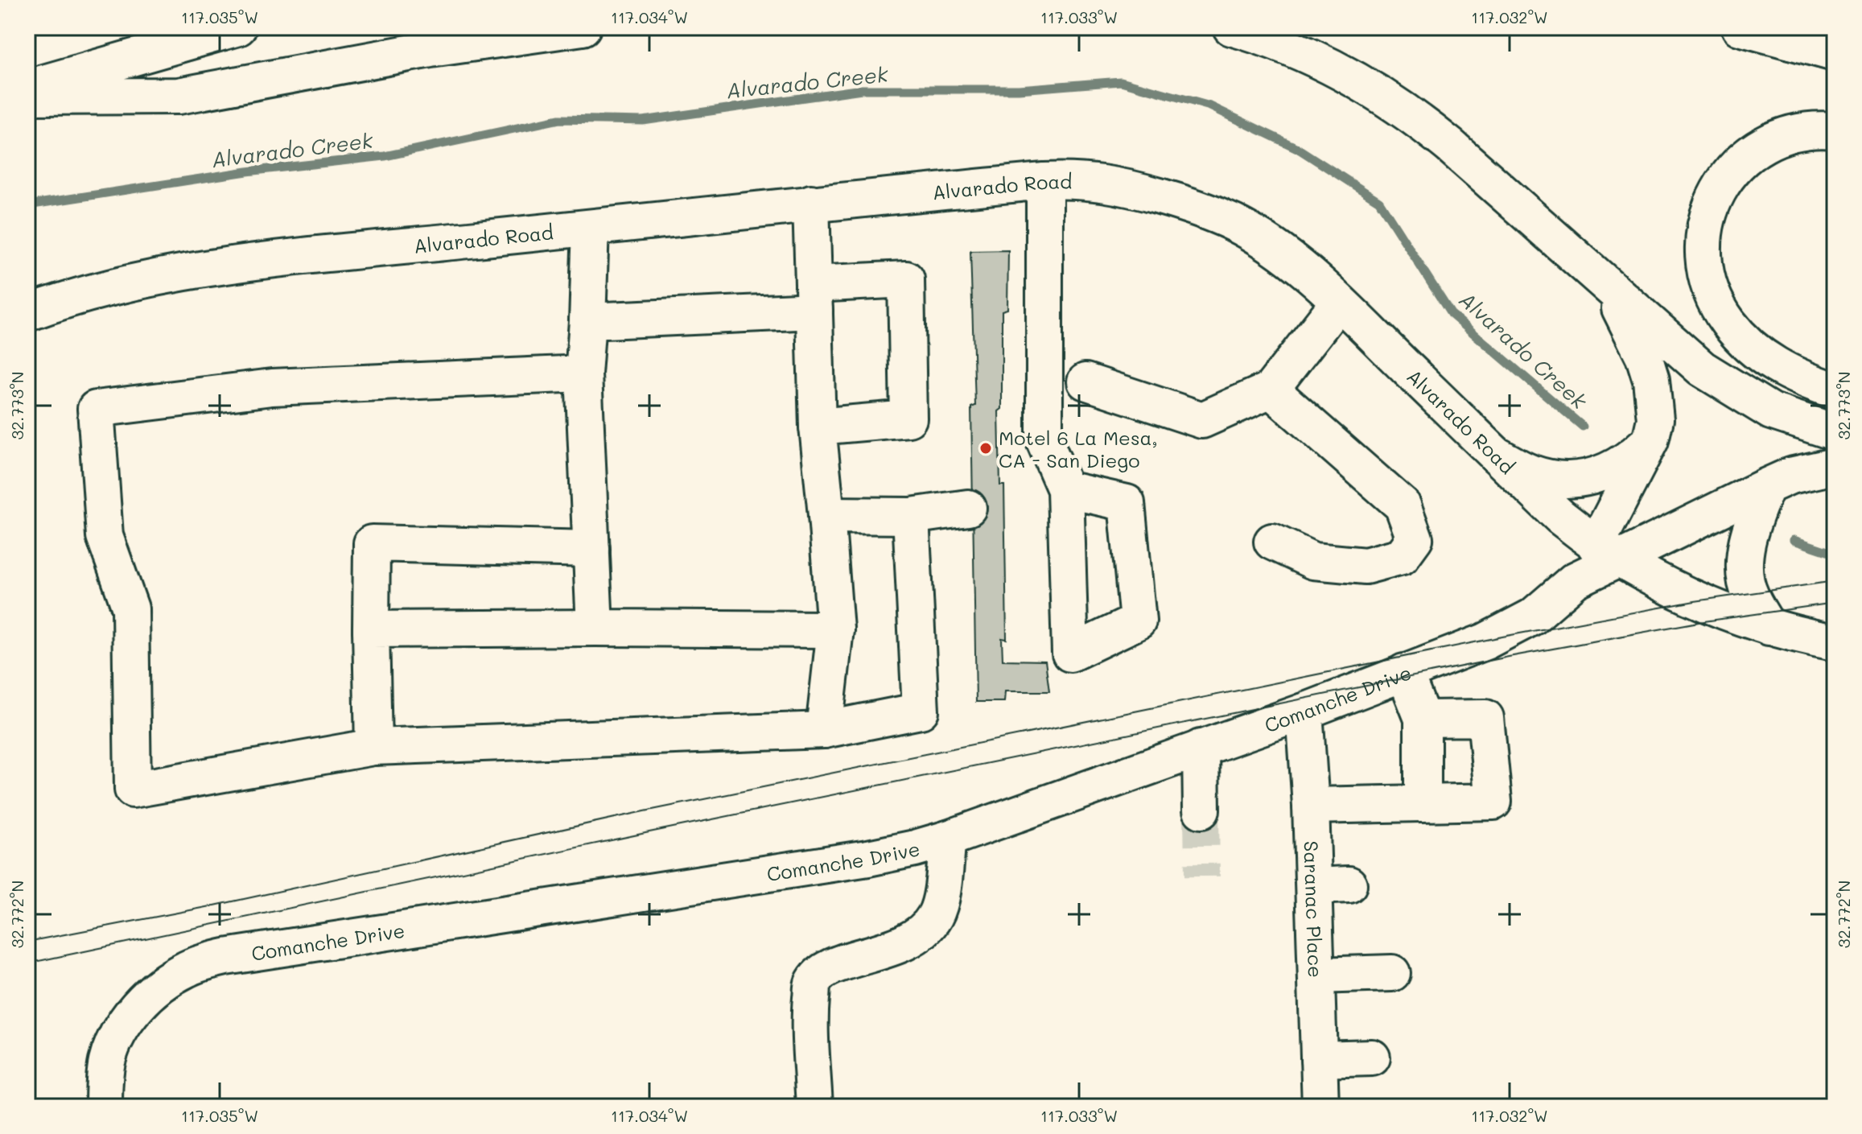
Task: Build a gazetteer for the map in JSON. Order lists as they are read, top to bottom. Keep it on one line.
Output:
{"streets":{"main road":["Alvarado Road","Comanche Drive","Saranac Place"]},"crossings":[["Alvarado Road","Comanche Drive"],["Comanche Drive","Saranac Place"]],"water":["Alvarado Creek"],"places":["Motel 6 La Mesa, CA - San Diego"],"coordinates":["117.035°W","117.034°W","117.033°W","117.032°W","32.773°N","32.772°N"]}
